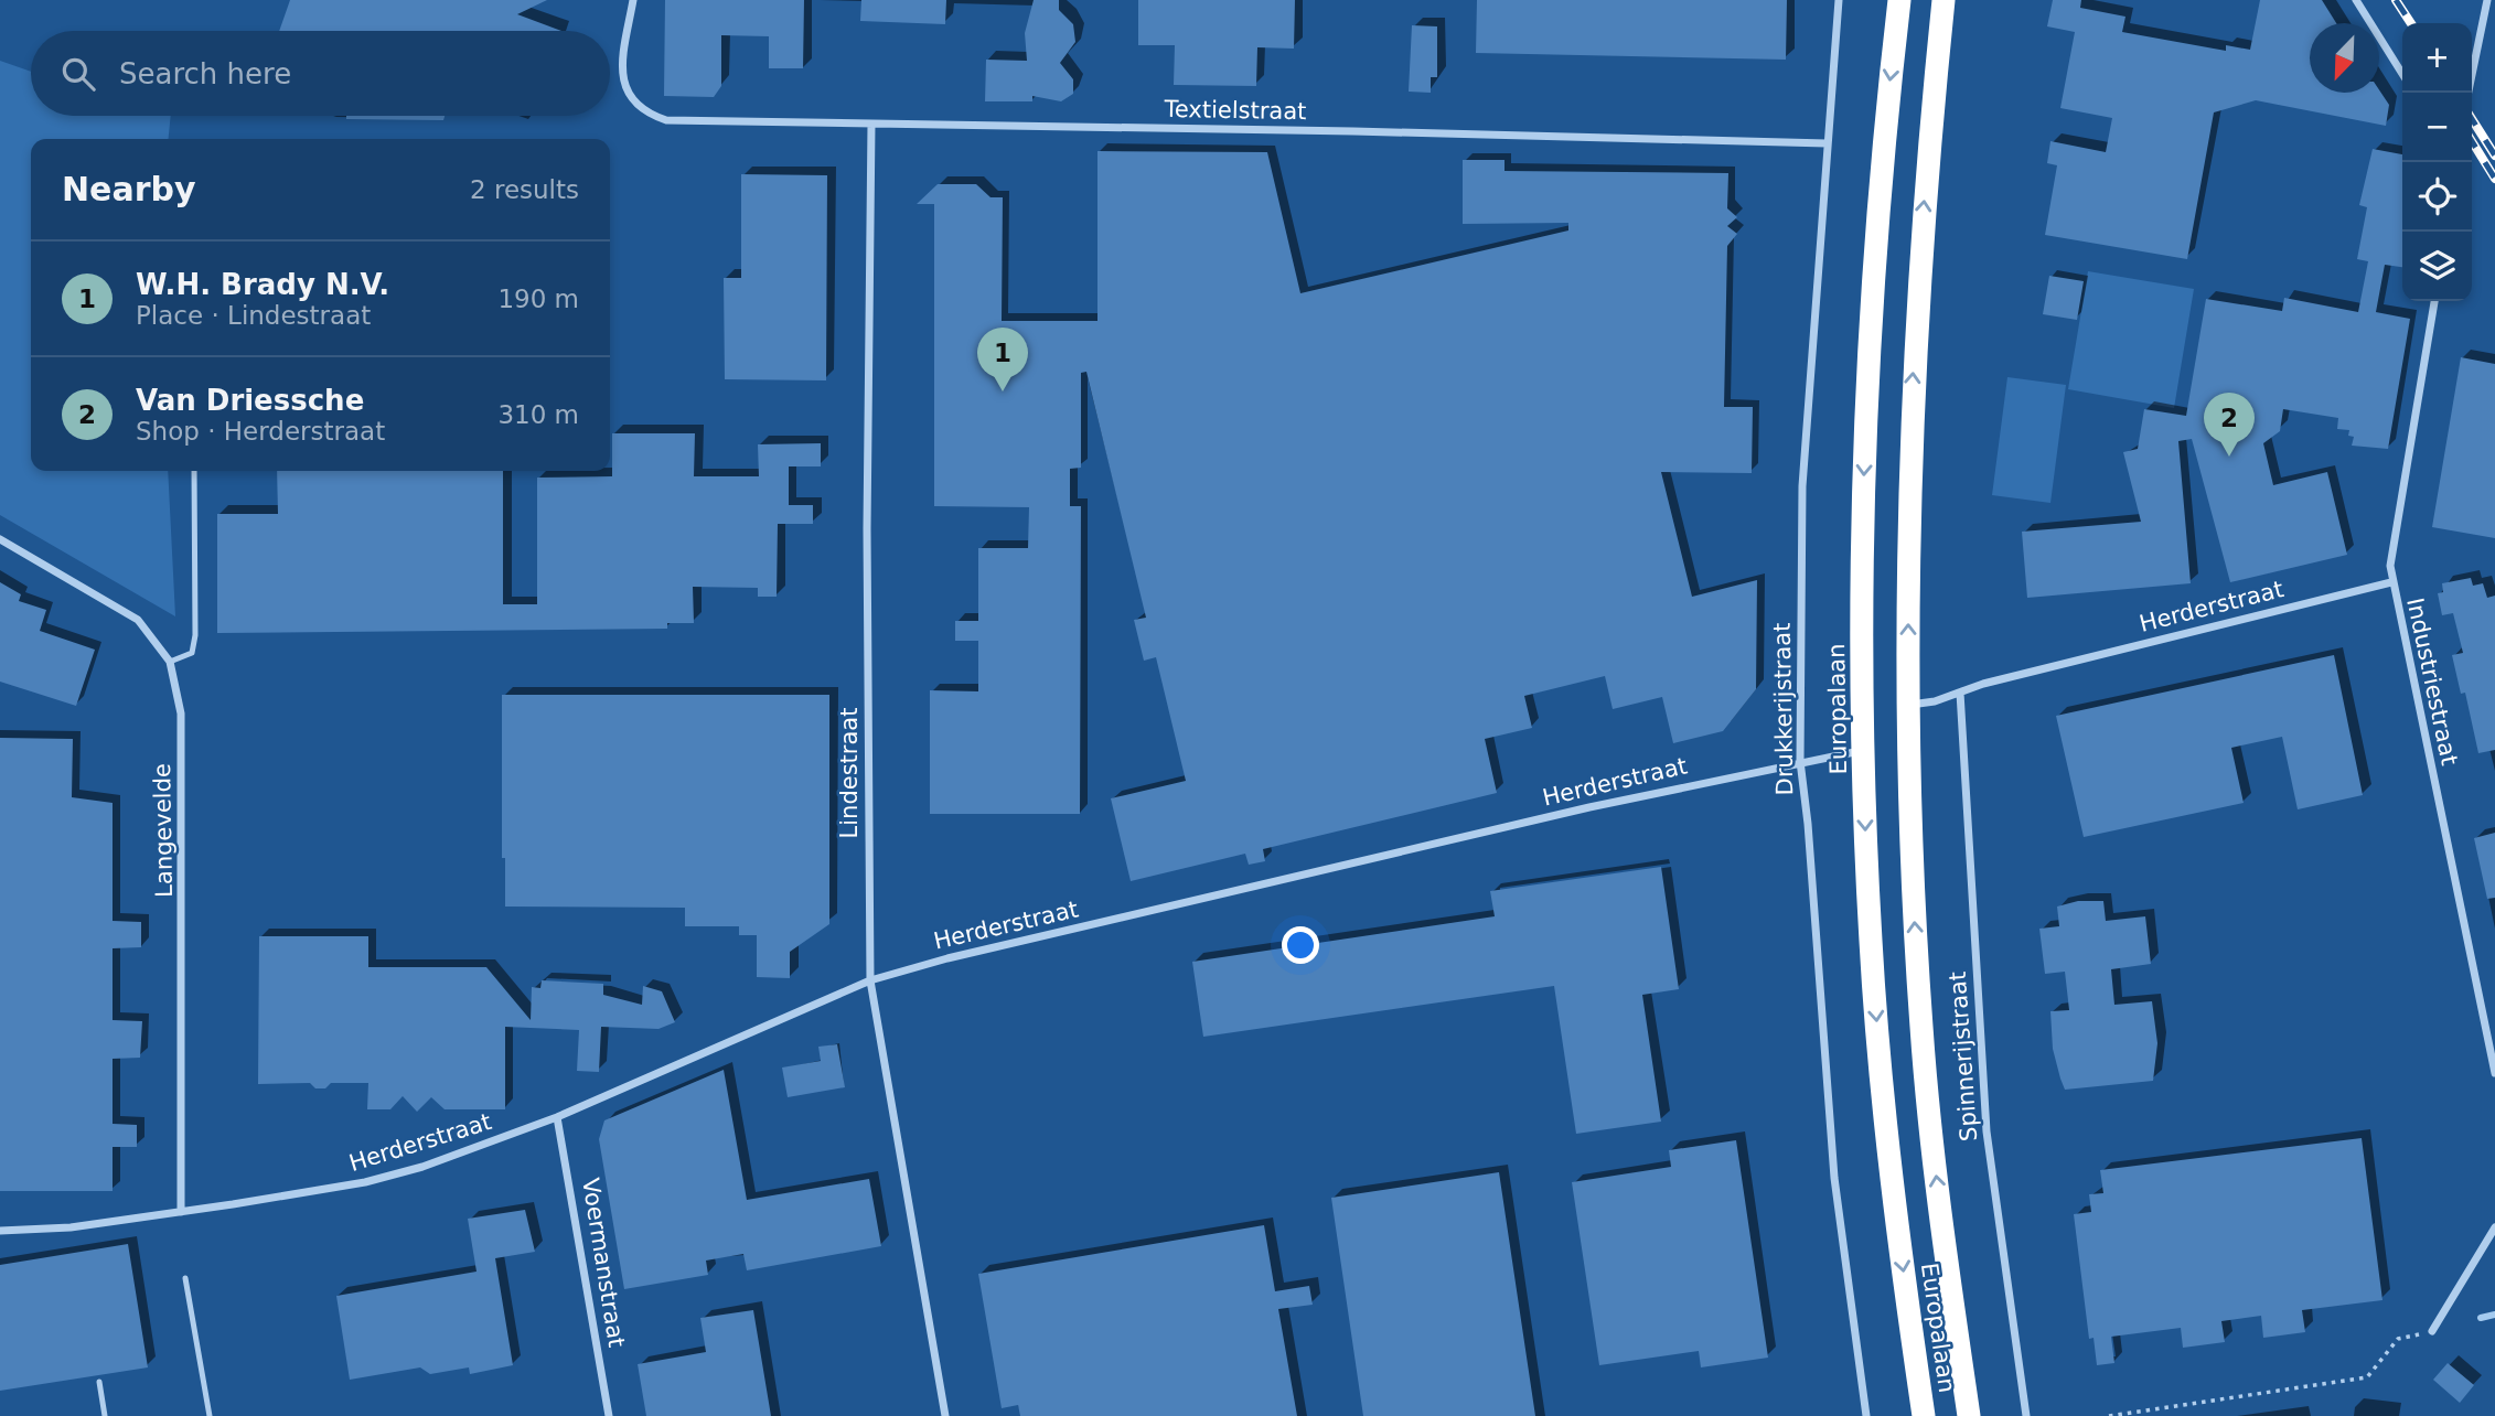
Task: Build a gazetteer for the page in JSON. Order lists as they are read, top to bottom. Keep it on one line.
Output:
{"streets":{"highway":["Europalaan"],"street":["Textielstraat","Herderstraat","Industriestraat","Drukkerijstraat","Lindestraat","Langevelde","Spinnerijstraat","Voermanstraat"]},"crossings":[["Textielstraat","Drukkerijstraat"],["Textielstraat","Lindestraat"],["Herderstraat","Industriestraat"],["Herderstraat","Drukkerijstraat"],["Herderstraat","Europalaan"],["Herderstraat","Lindestraat"],["Herderstraat","Langevelde"],["Herderstraat","Spinnerijstraat"],["Herderstraat","Voermanstraat"]],"north":"bottom left","page":{"map_buttons":["+","−"],"search":"Search here","heading":["Nearby","2 results"],"list":[{"mark":"1","name":"W.H. Brady N.V.","note":"Place · Lindestraat","value":"190 m"},{"mark":"2","name":"Van Driessche","note":"Shop · Herderstraat","value":"310 m"}],"pins":["1","2"]}}
